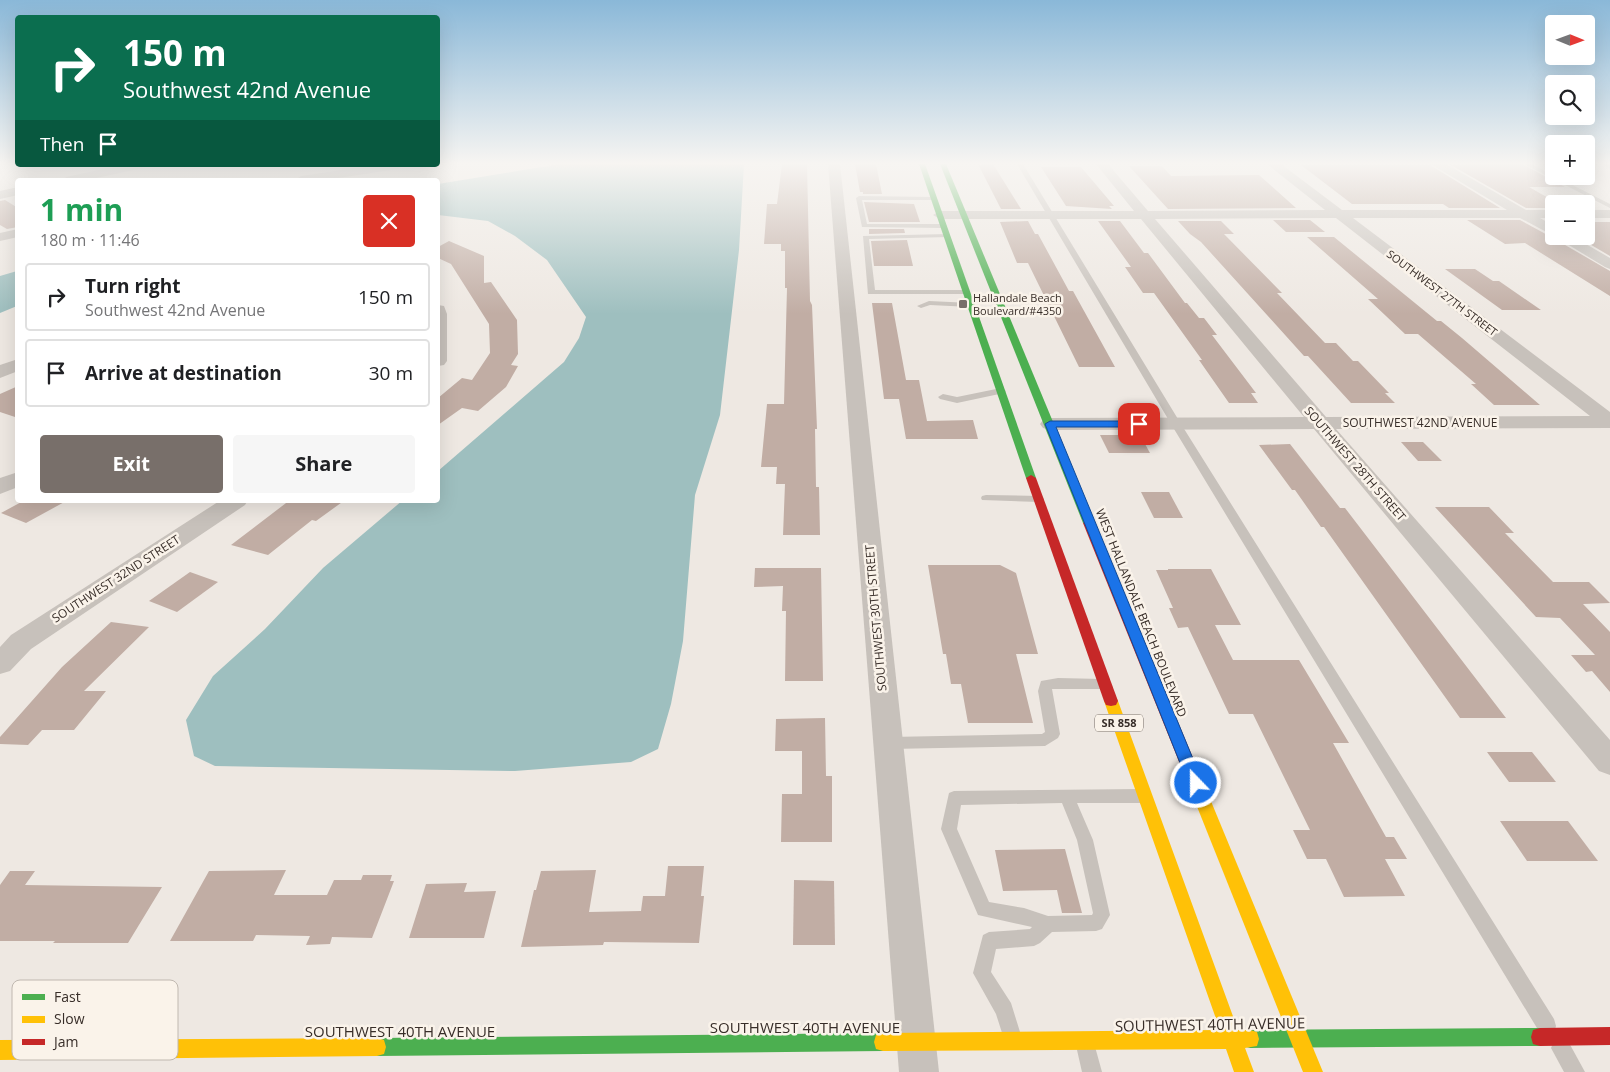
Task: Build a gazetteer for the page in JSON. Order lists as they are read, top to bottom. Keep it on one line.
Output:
{"streets":{"main road":["WEST HALLANDALE BEACH BOULEVARD","SR 858","SOUTHWEST 40TH AVENUE"],"street":["SOUTHWEST 27TH STREET","SOUTHWEST 42ND AVENUE","SOUTHWEST 28TH STREET","SOUTHWEST 32ND STREET","SOUTHWEST 30TH STREET"]},"crossings":[["SOUTHWEST 27TH STREET","SOUTHWEST 42ND AVENUE"],["SOUTHWEST 42ND AVENUE","SOUTHWEST 28TH STREET"],["SOUTHWEST 42ND AVENUE","WEST HALLANDALE BEACH BOULEVARD"],["WEST HALLANDALE BEACH BOULEVARD","SOUTHWEST 40TH AVENUE"],["SOUTHWEST 30TH STREET","SOUTHWEST 40TH AVENUE"],["SR 858","SOUTHWEST 40TH AVENUE"]],"places":{"transit":["Hallandale Beach Boulevard/#4350"]},"legend":["Fast","Slow","Jam"],"north":"right","page":{"map_buttons":["+","−"],"turn":["150 m","Southwest 42nd Avenue"],"then":"Then","heading":["1 min","180 m · 11:46"],"list":[{"name":"Turn right","note":"Southwest 42nd Avenue","value":"150 m"},{"name":"Arrive at destination","value":"30 m"}],"buttons":["Exit","Share"]}}
